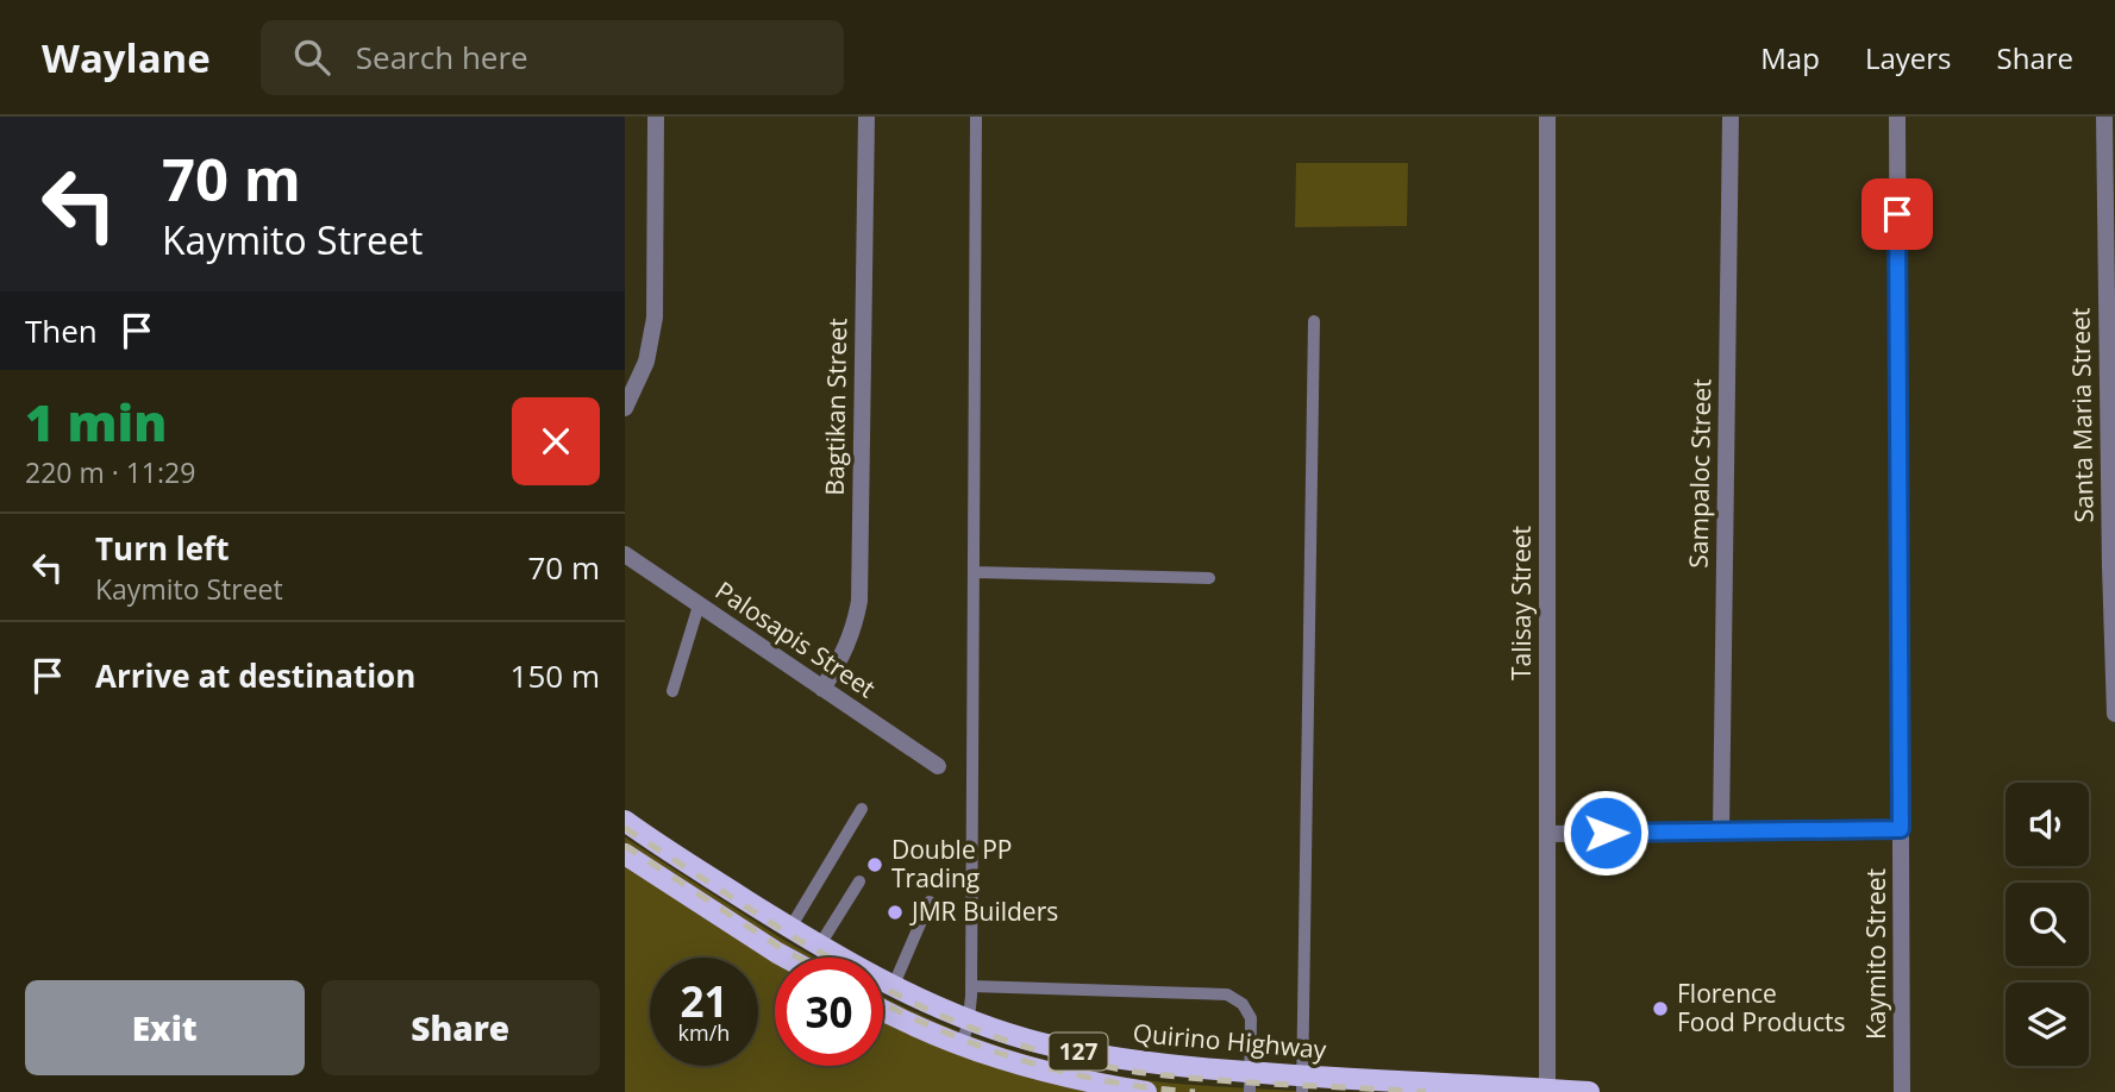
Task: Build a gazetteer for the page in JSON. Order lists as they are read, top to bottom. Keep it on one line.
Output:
{"streets":{"main road":["Quirino Highway","127"],"street":["Bagtikan Street","Santa Maria Street","Sampaloc Street","Talisay Street","Palosapis Street","Kaymito Street"]},"crossings":[["Bagtikan Street","Palosapis Street"],["Talisay Street","Quirino Highway"]],"places":["Double PP Trading","JMR Builders","Florence Food Products"],"page":{"header":"Waylane","search":"Search here","nav":["Map","Layers","Share"],"turn":["70 m","Kaymito Street"],"then":"Then","heading":["1 min","220 m · 11:29"],"list":[{"name":"Turn left","note":"Kaymito Street","value":"70 m"},{"name":"Arrive at destination","value":"150 m"}],"speed":"21 km/h","limit":"30","buttons":["Exit","Share"]}}
